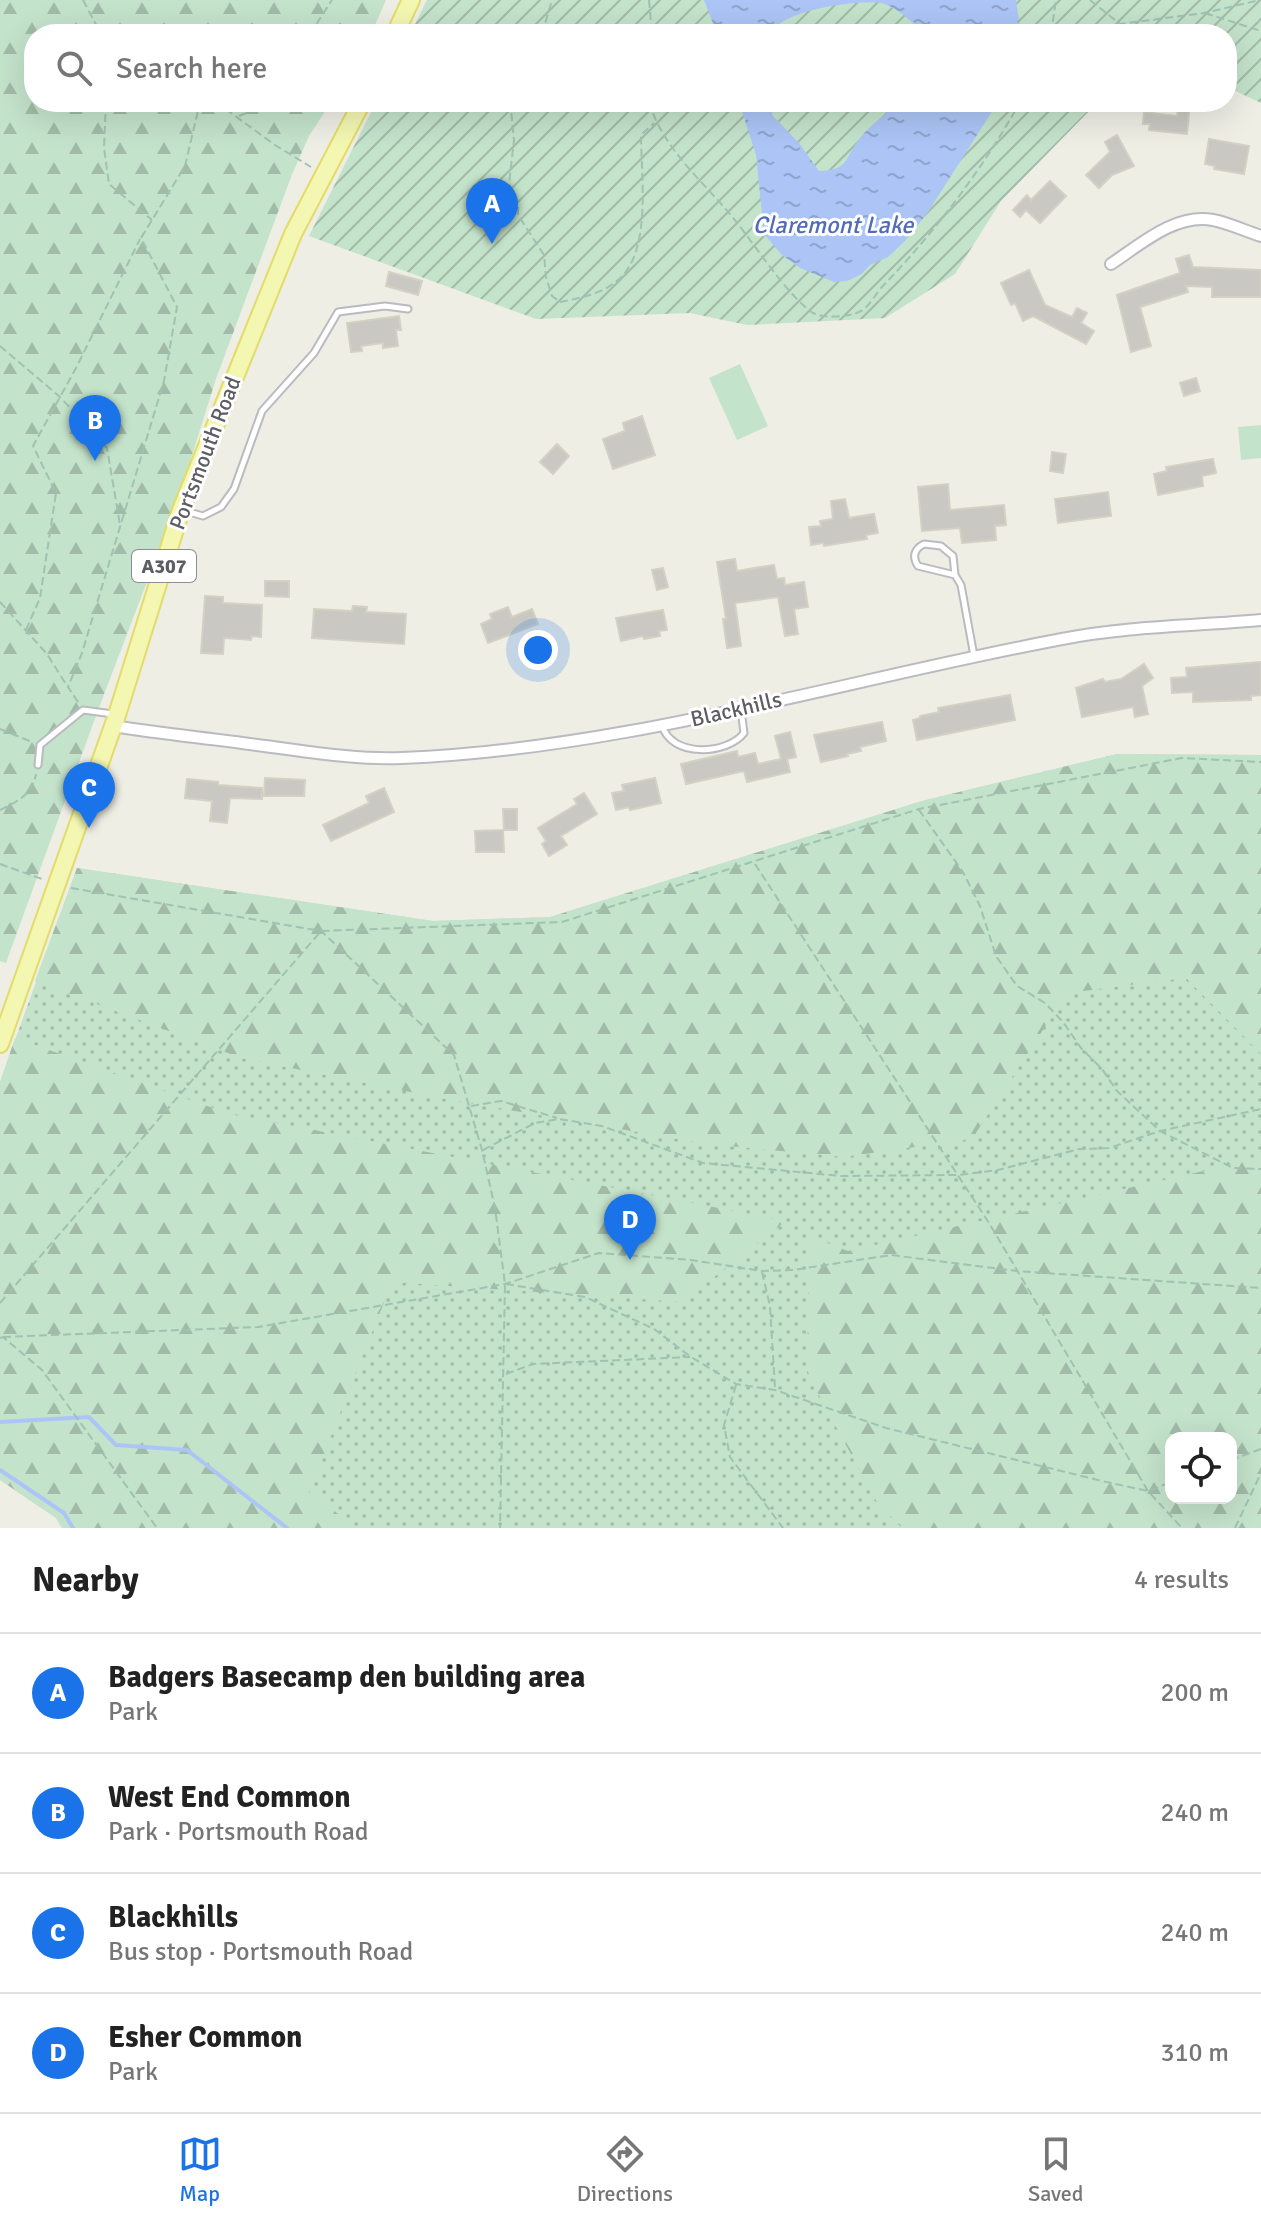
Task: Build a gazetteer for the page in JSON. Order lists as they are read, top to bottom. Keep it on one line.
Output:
{"streets":{"main road":["Portsmouth Road","A307"],"street":["Blackhills"]},"crossings":[["Portsmouth Road","Blackhills"]],"water":["Claremont Lake"],"page":{"search":"Search here","pins":["A","B","C","D"],"heading":["Nearby","4 results"],"list":[{"mark":"A","name":"Badgers Basecamp den building area","note":"Park","value":"200 m"},{"mark":"B","name":"West End Common","note":"Park · Portsmouth Road","value":"240 m"},{"mark":"C","name":"Blackhills","note":"Bus stop · Portsmouth Road","value":"240 m"},{"mark":"D","name":"Esher Common","note":"Park","value":"310 m"}],"nav":["Map","Directions","Saved"]}}
